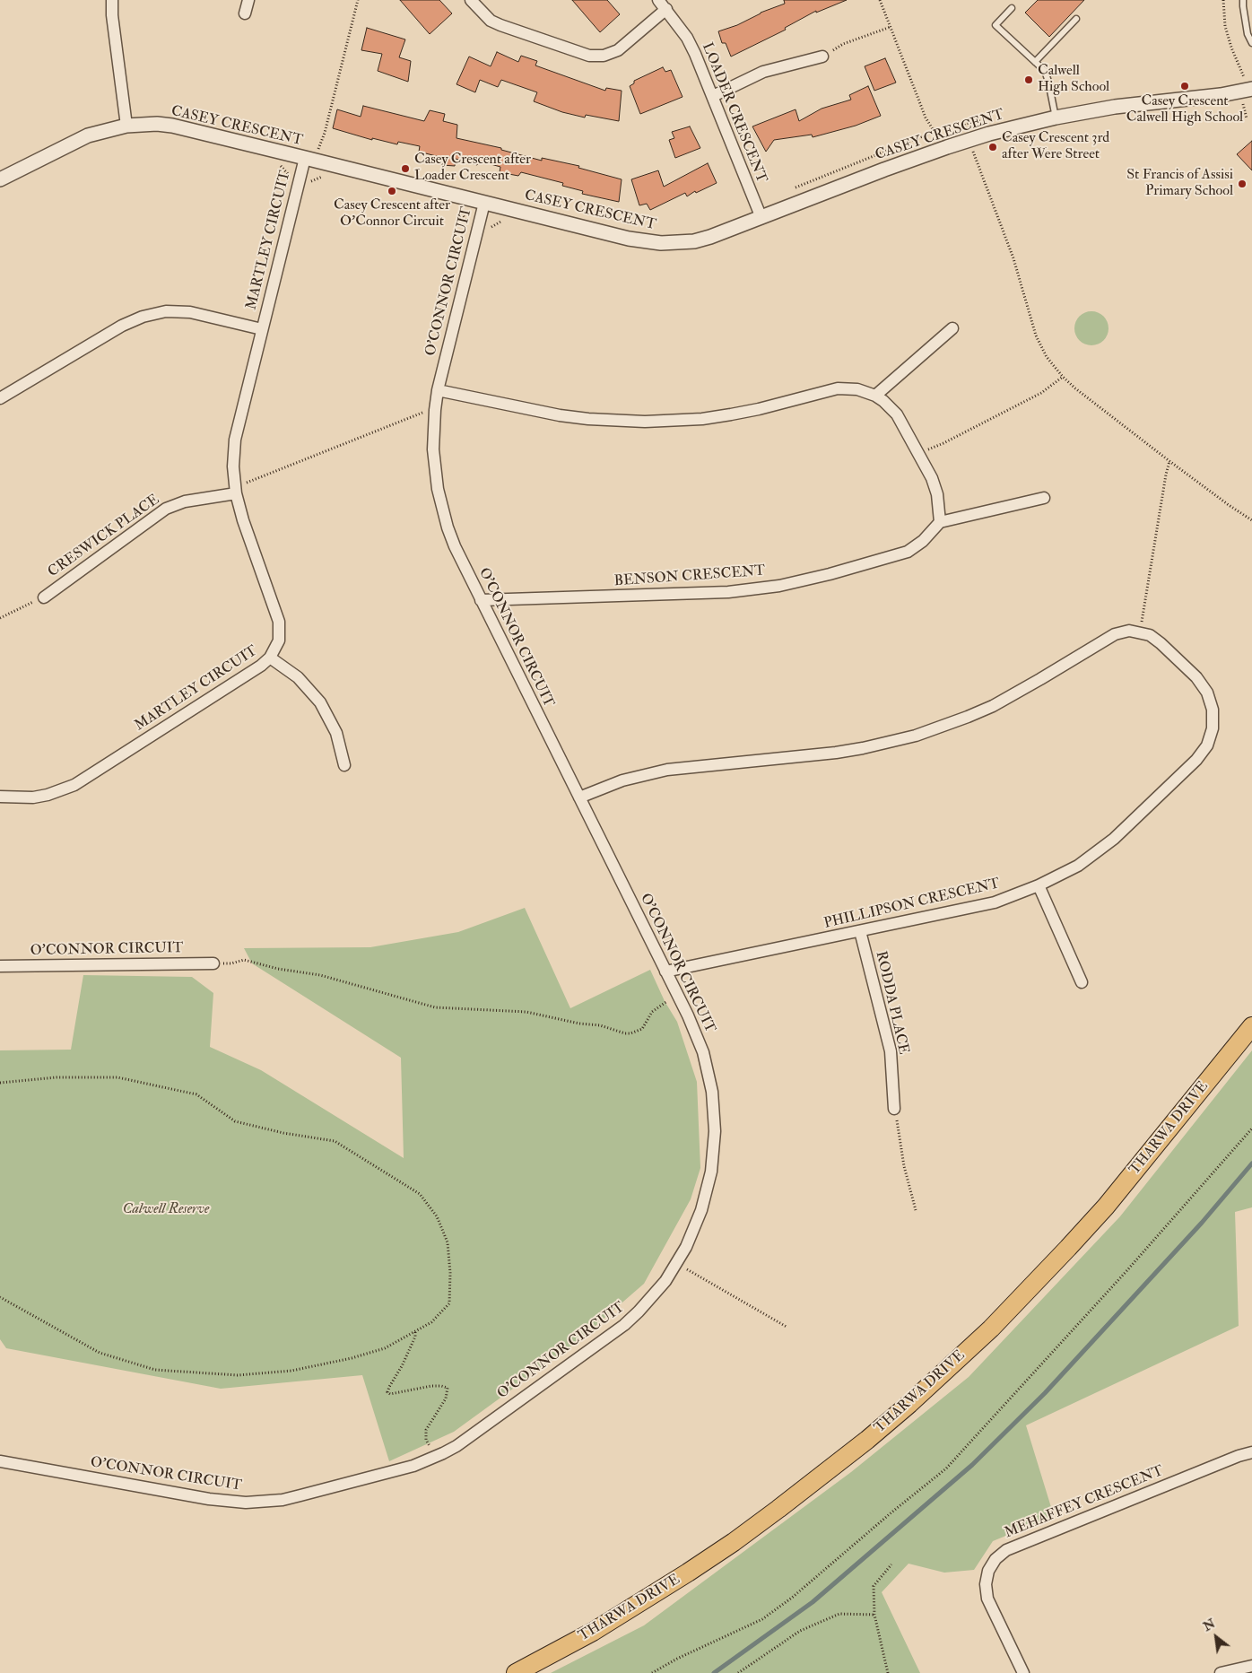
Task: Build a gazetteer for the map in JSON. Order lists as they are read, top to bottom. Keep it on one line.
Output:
{"streets":{"main road":["THARWA DRIVE"],"street":["LOADER CRESCENT","CASEY CRESCENT","MARTLEY CIRCUIT","O'CONNOR CIRCUIT","CRESWICK PLACE","BENSON CRESCENT","PHILLIPSON CRESCENT","RODDA PLACE","MEHAFFEY CRESCENT"]},"crossings":[["LOADER CRESCENT","CASEY CRESCENT"],["CASEY CRESCENT","MARTLEY CIRCUIT"],["CASEY CRESCENT","O'CONNOR CIRCUIT"],["MARTLEY CIRCUIT","CRESWICK PLACE"],["O'CONNOR CIRCUIT","BENSON CRESCENT"],["O'CONNOR CIRCUIT","PHILLIPSON CRESCENT"],["PHILLIPSON CRESCENT","RODDA PLACE"]],"parks":["Calwell Reserve"],"places":["Calwell High School","Casey Crescent Calwell High School","Casey Crescent 3rd after Were Street","Casey Crescent after Loader Crescent","St Francis of Assisi Primary School","Casey Crescent after O'Connor Circuit"],"north":"top left"}
